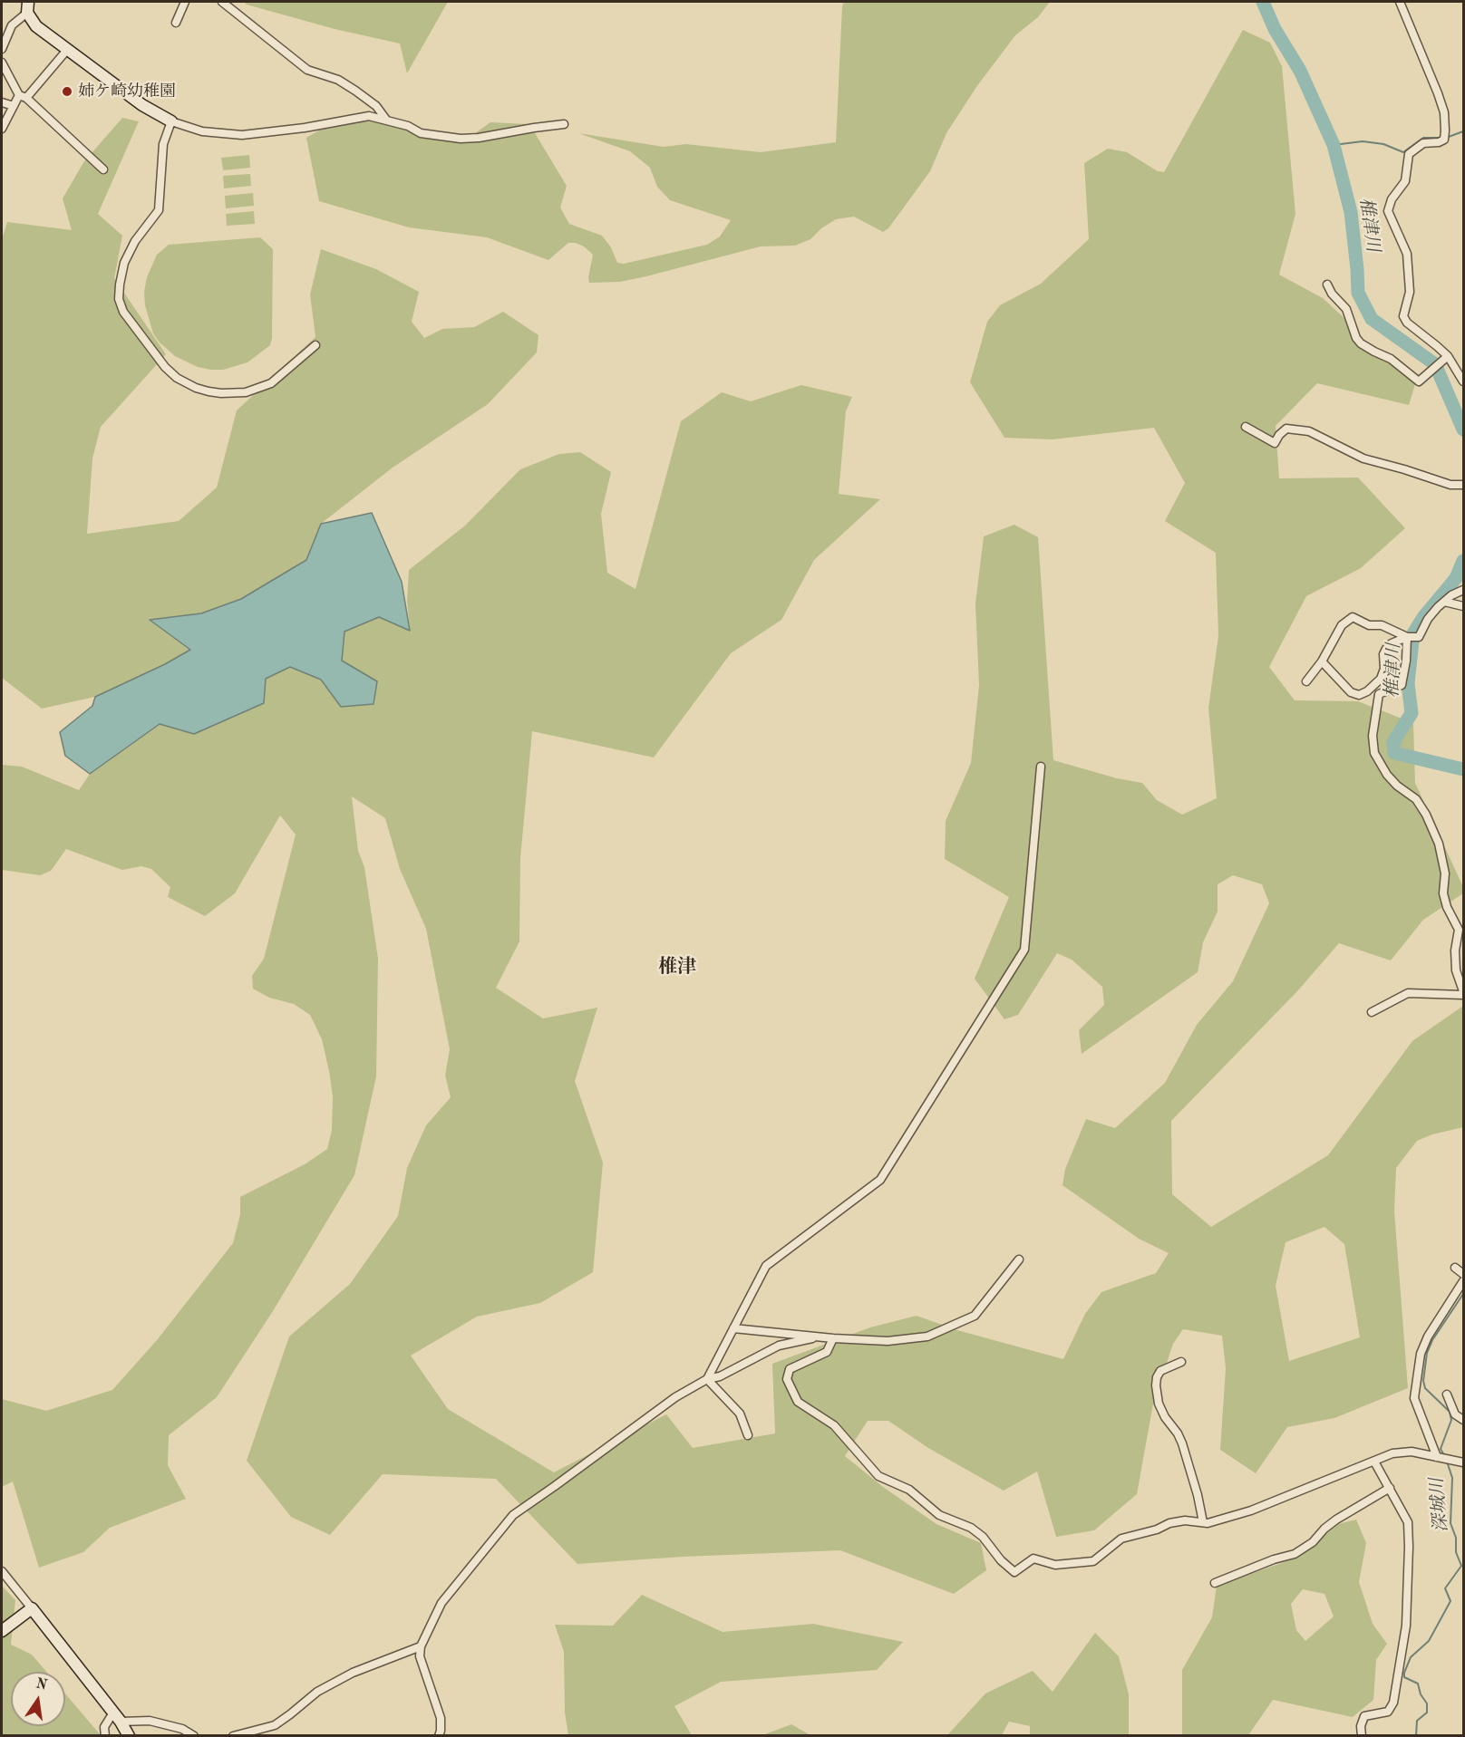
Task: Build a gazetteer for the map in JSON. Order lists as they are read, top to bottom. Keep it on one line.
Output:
{"districts":["椎津"],"water":["椎津川","深城川"],"places":["姉ケ崎幼稚園"],"north":"top"}
